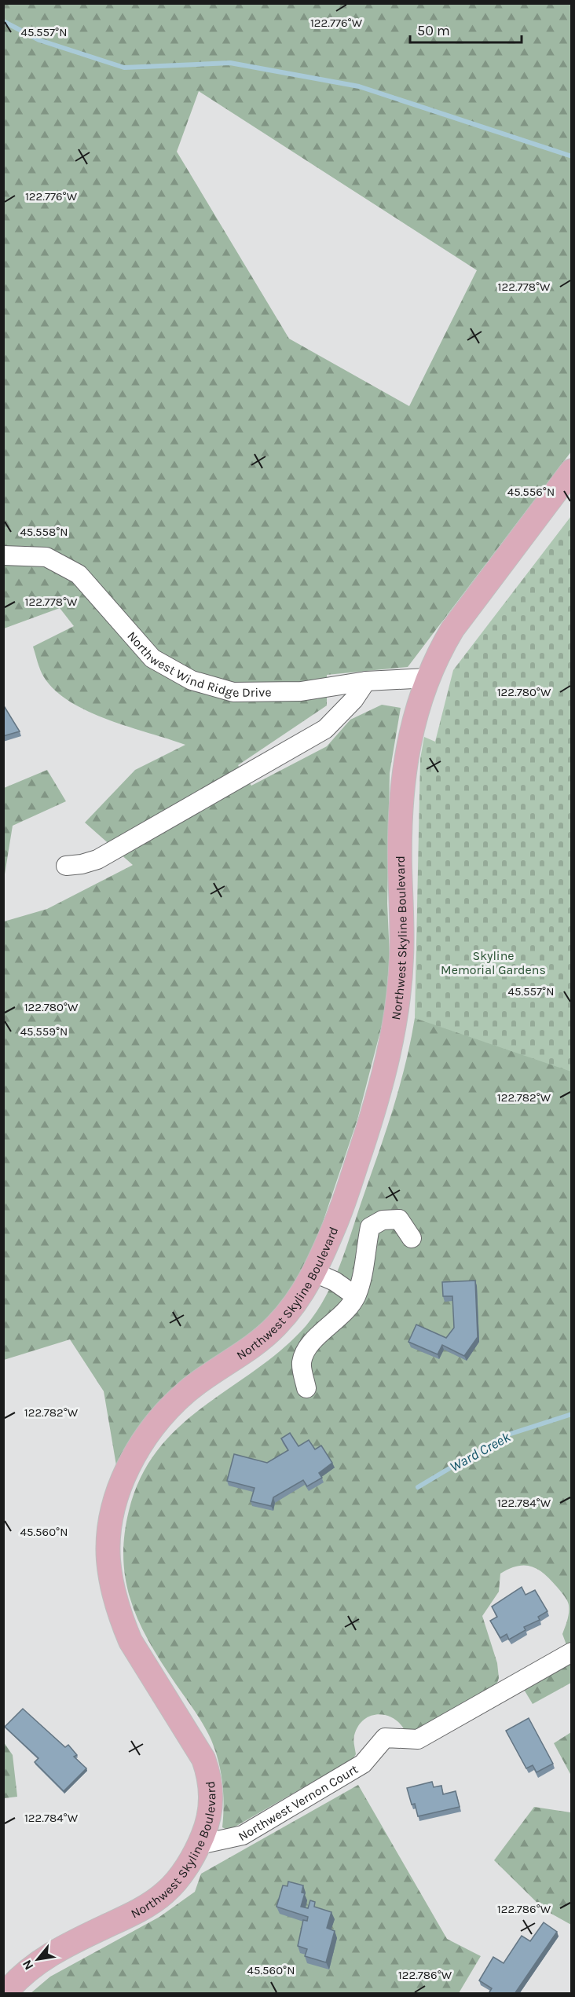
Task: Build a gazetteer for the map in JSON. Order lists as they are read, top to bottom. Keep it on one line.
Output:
{"streets":{"main road":["Northwest Skyline Boulevard"],"street":["Northwest Wind Ridge Drive","Northwest Vernon Court"]},"crossings":[["Northwest Wind Ridge Drive","Northwest Skyline Boulevard"],["Northwest Skyline Boulevard","Northwest Vernon Court"]],"water":["Ward Creek"],"parks":["Skyline Memorial Gardens"],"scale_bar":"50 m","north":"bottom left","coordinates":["122.776°W","45.557°N","122.778°W","45.556°N","45.558°N","122.780°W","45.559°N","122.782°W","122.784°W","45.560°N","122.786°W"]}
